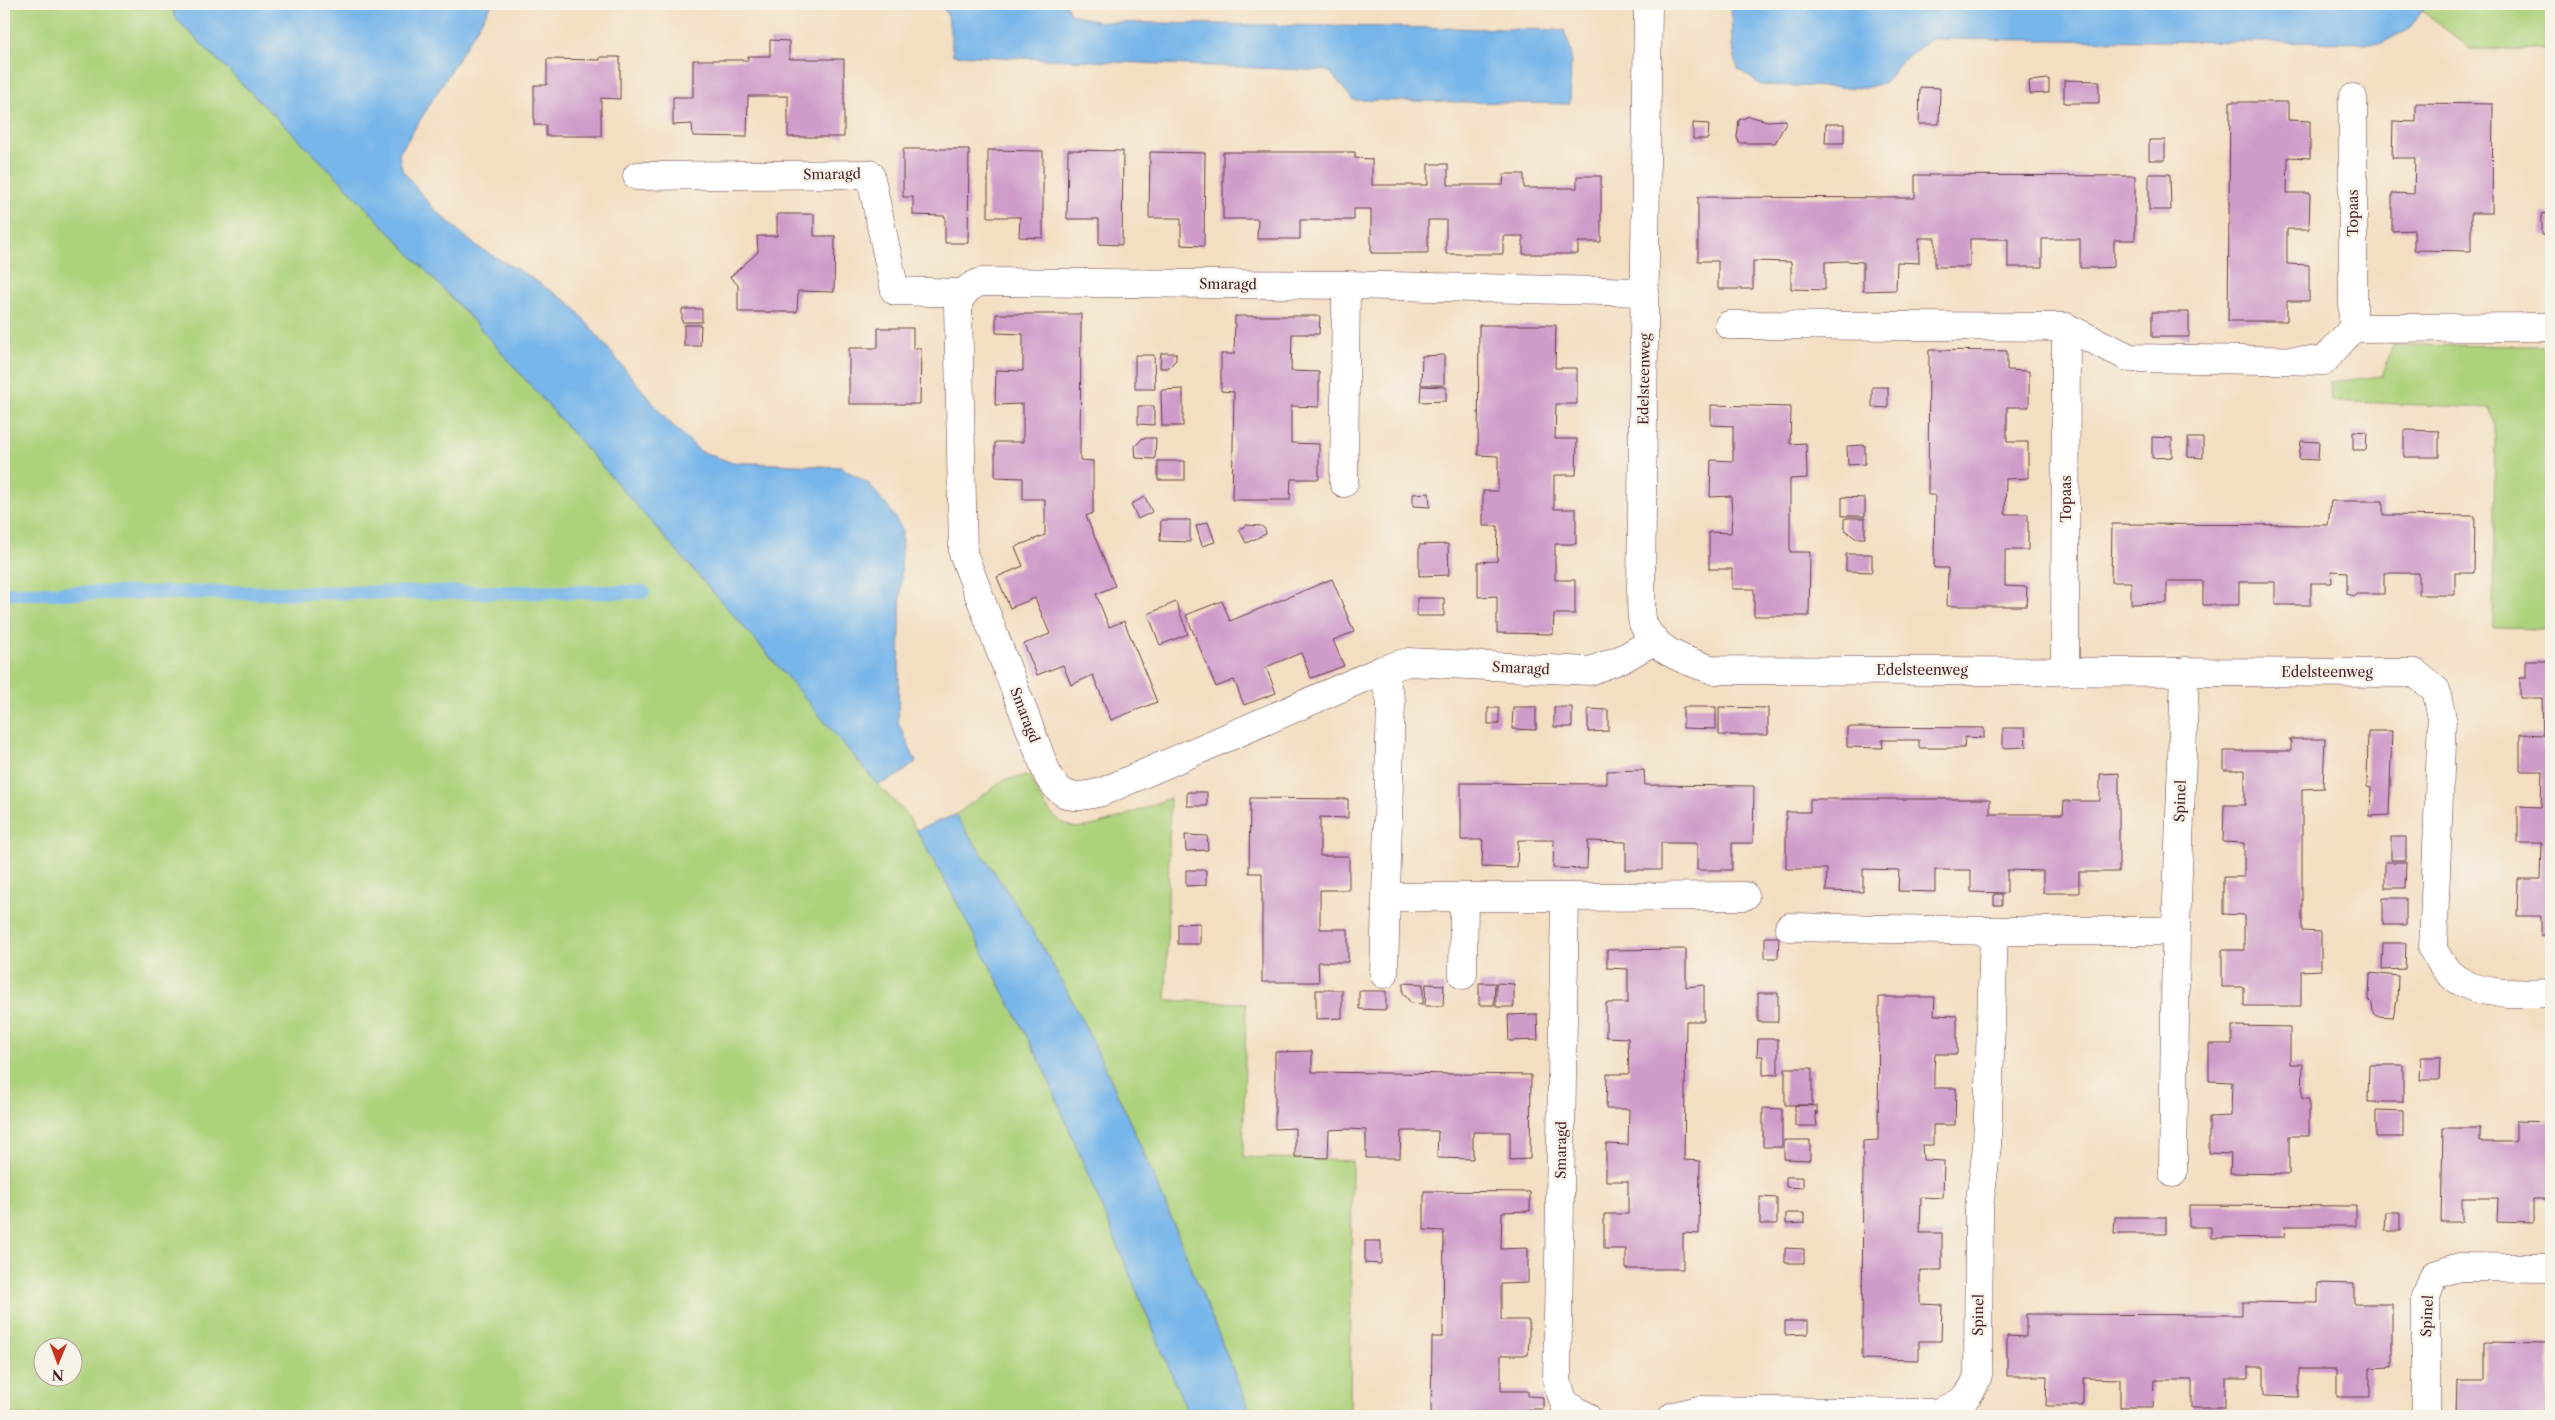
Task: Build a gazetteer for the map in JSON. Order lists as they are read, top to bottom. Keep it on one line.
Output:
{"streets":{"street":["Smaragd","Topaas","Edelsteenweg","Spinel"]},"crossings":[["Smaragd","Edelsteenweg"],["Topaas","Edelsteenweg"],["Edelsteenweg","Spinel"]],"north":"bottom"}
